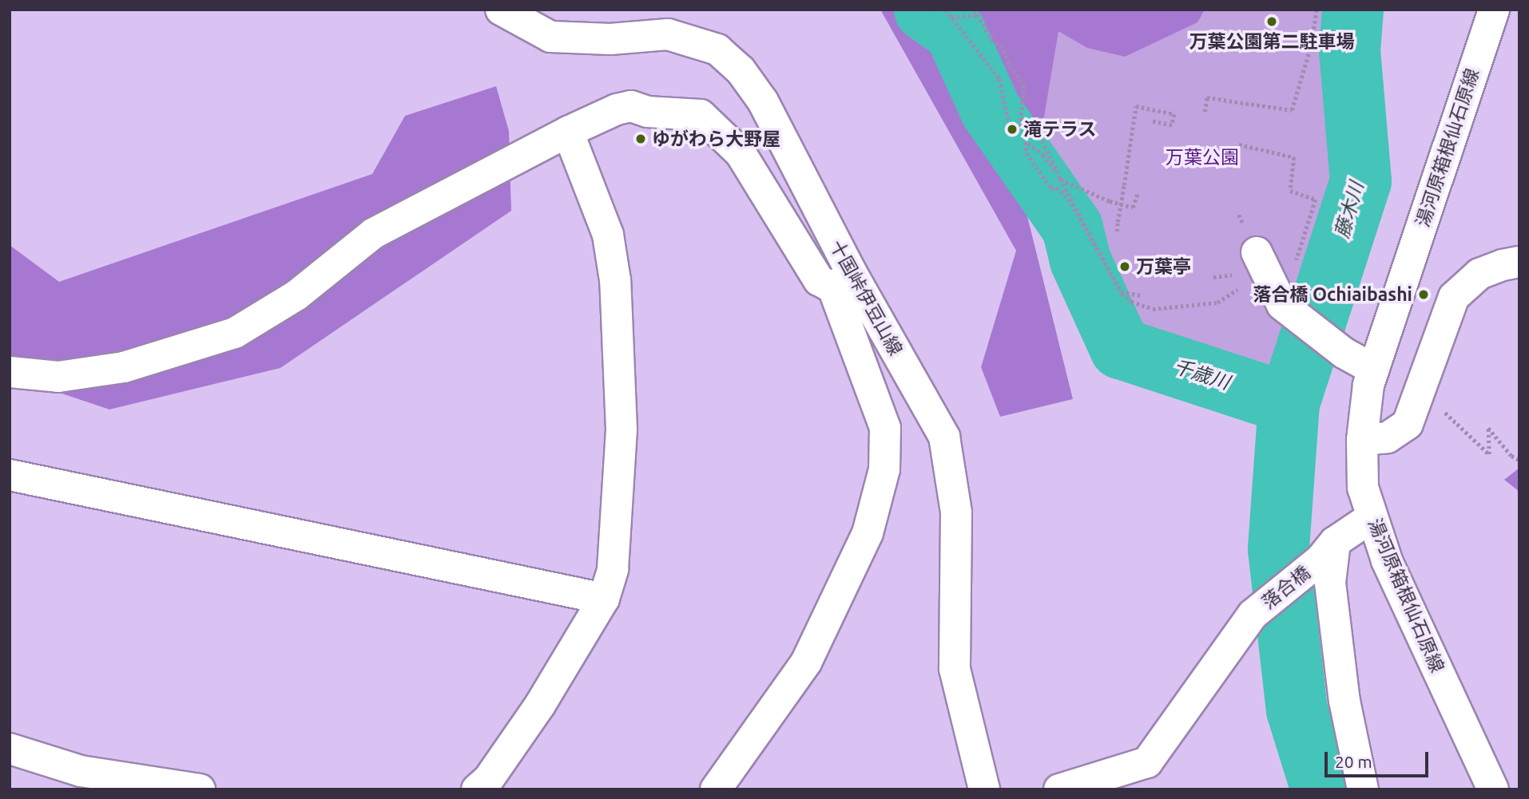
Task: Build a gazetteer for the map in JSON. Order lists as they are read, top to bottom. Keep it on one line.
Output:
{"streets":{"street":["湯河原箱根仙石原線","十国峠伊豆山線","落合橋"]},"crossings":[["湯河原箱根仙石原線","落合橋"]],"water":["藤木川","千歳川"],"parks":["万葉公園"],"places":["万葉公園第二駐車場","滝テラス","ゆがわら大野屋","万葉亭","落合橋 Ochiaibashi"],"scale_bar":"20 m"}
